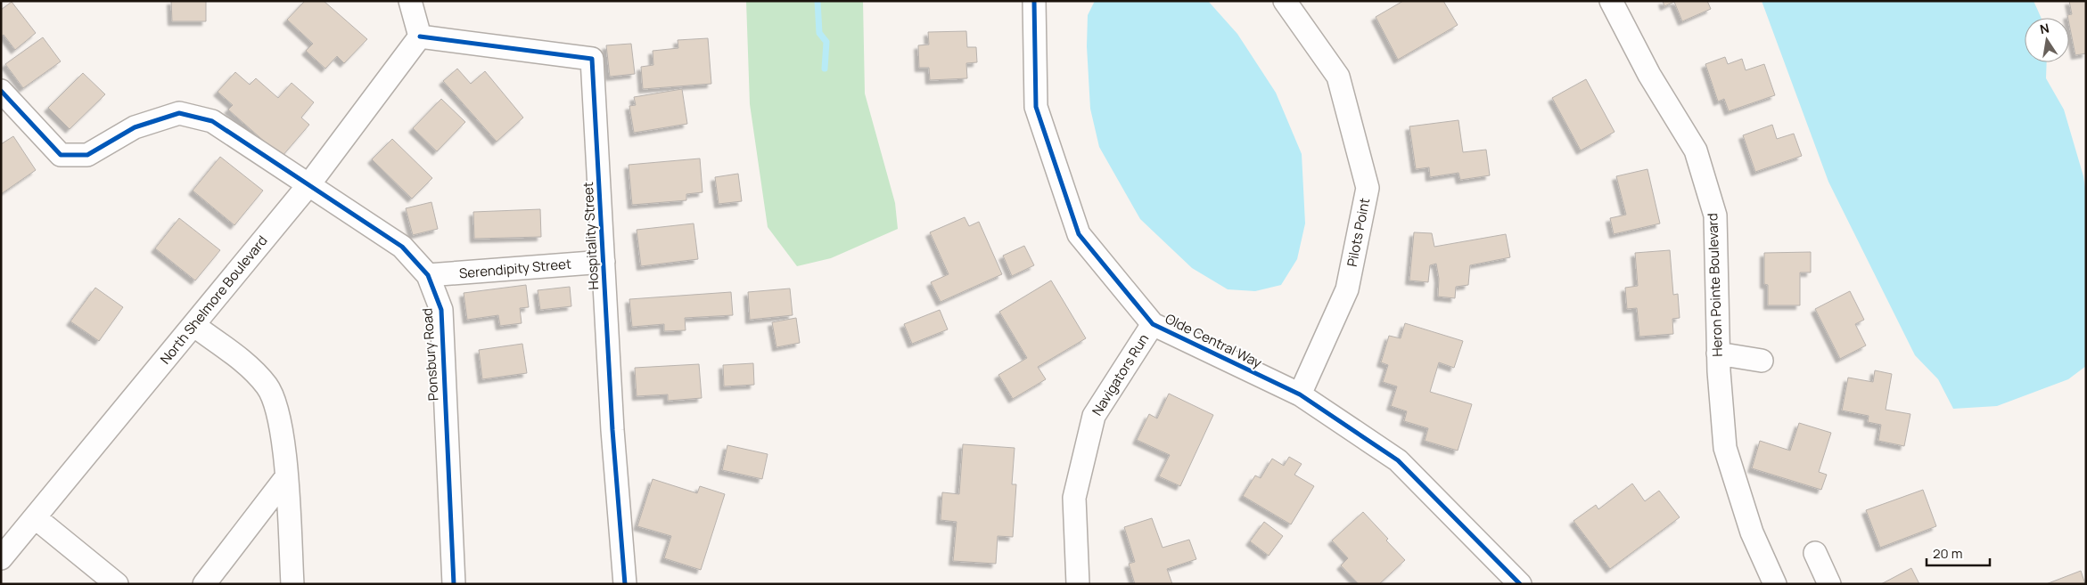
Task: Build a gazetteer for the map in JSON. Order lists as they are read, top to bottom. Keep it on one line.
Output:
{"streets":{"street":["Pilots Point","Hospitality Street","Serendipity Street","Heron Pointe Boulevard","North Shelmore Boulevard","Olde Central Way","Ponsbury Road","Navigators Run"]},"crossings":[["Pilots Point","Olde Central Way"],["Hospitality Street","Serendipity Street"],["Hospitality Street","North Shelmore Boulevard"],["Serendipity Street","Ponsbury Road"],["North Shelmore Boulevard","Ponsbury Road"],["Olde Central Way","Navigators Run"]],"scale_bar":"20 m","north":"top"}
